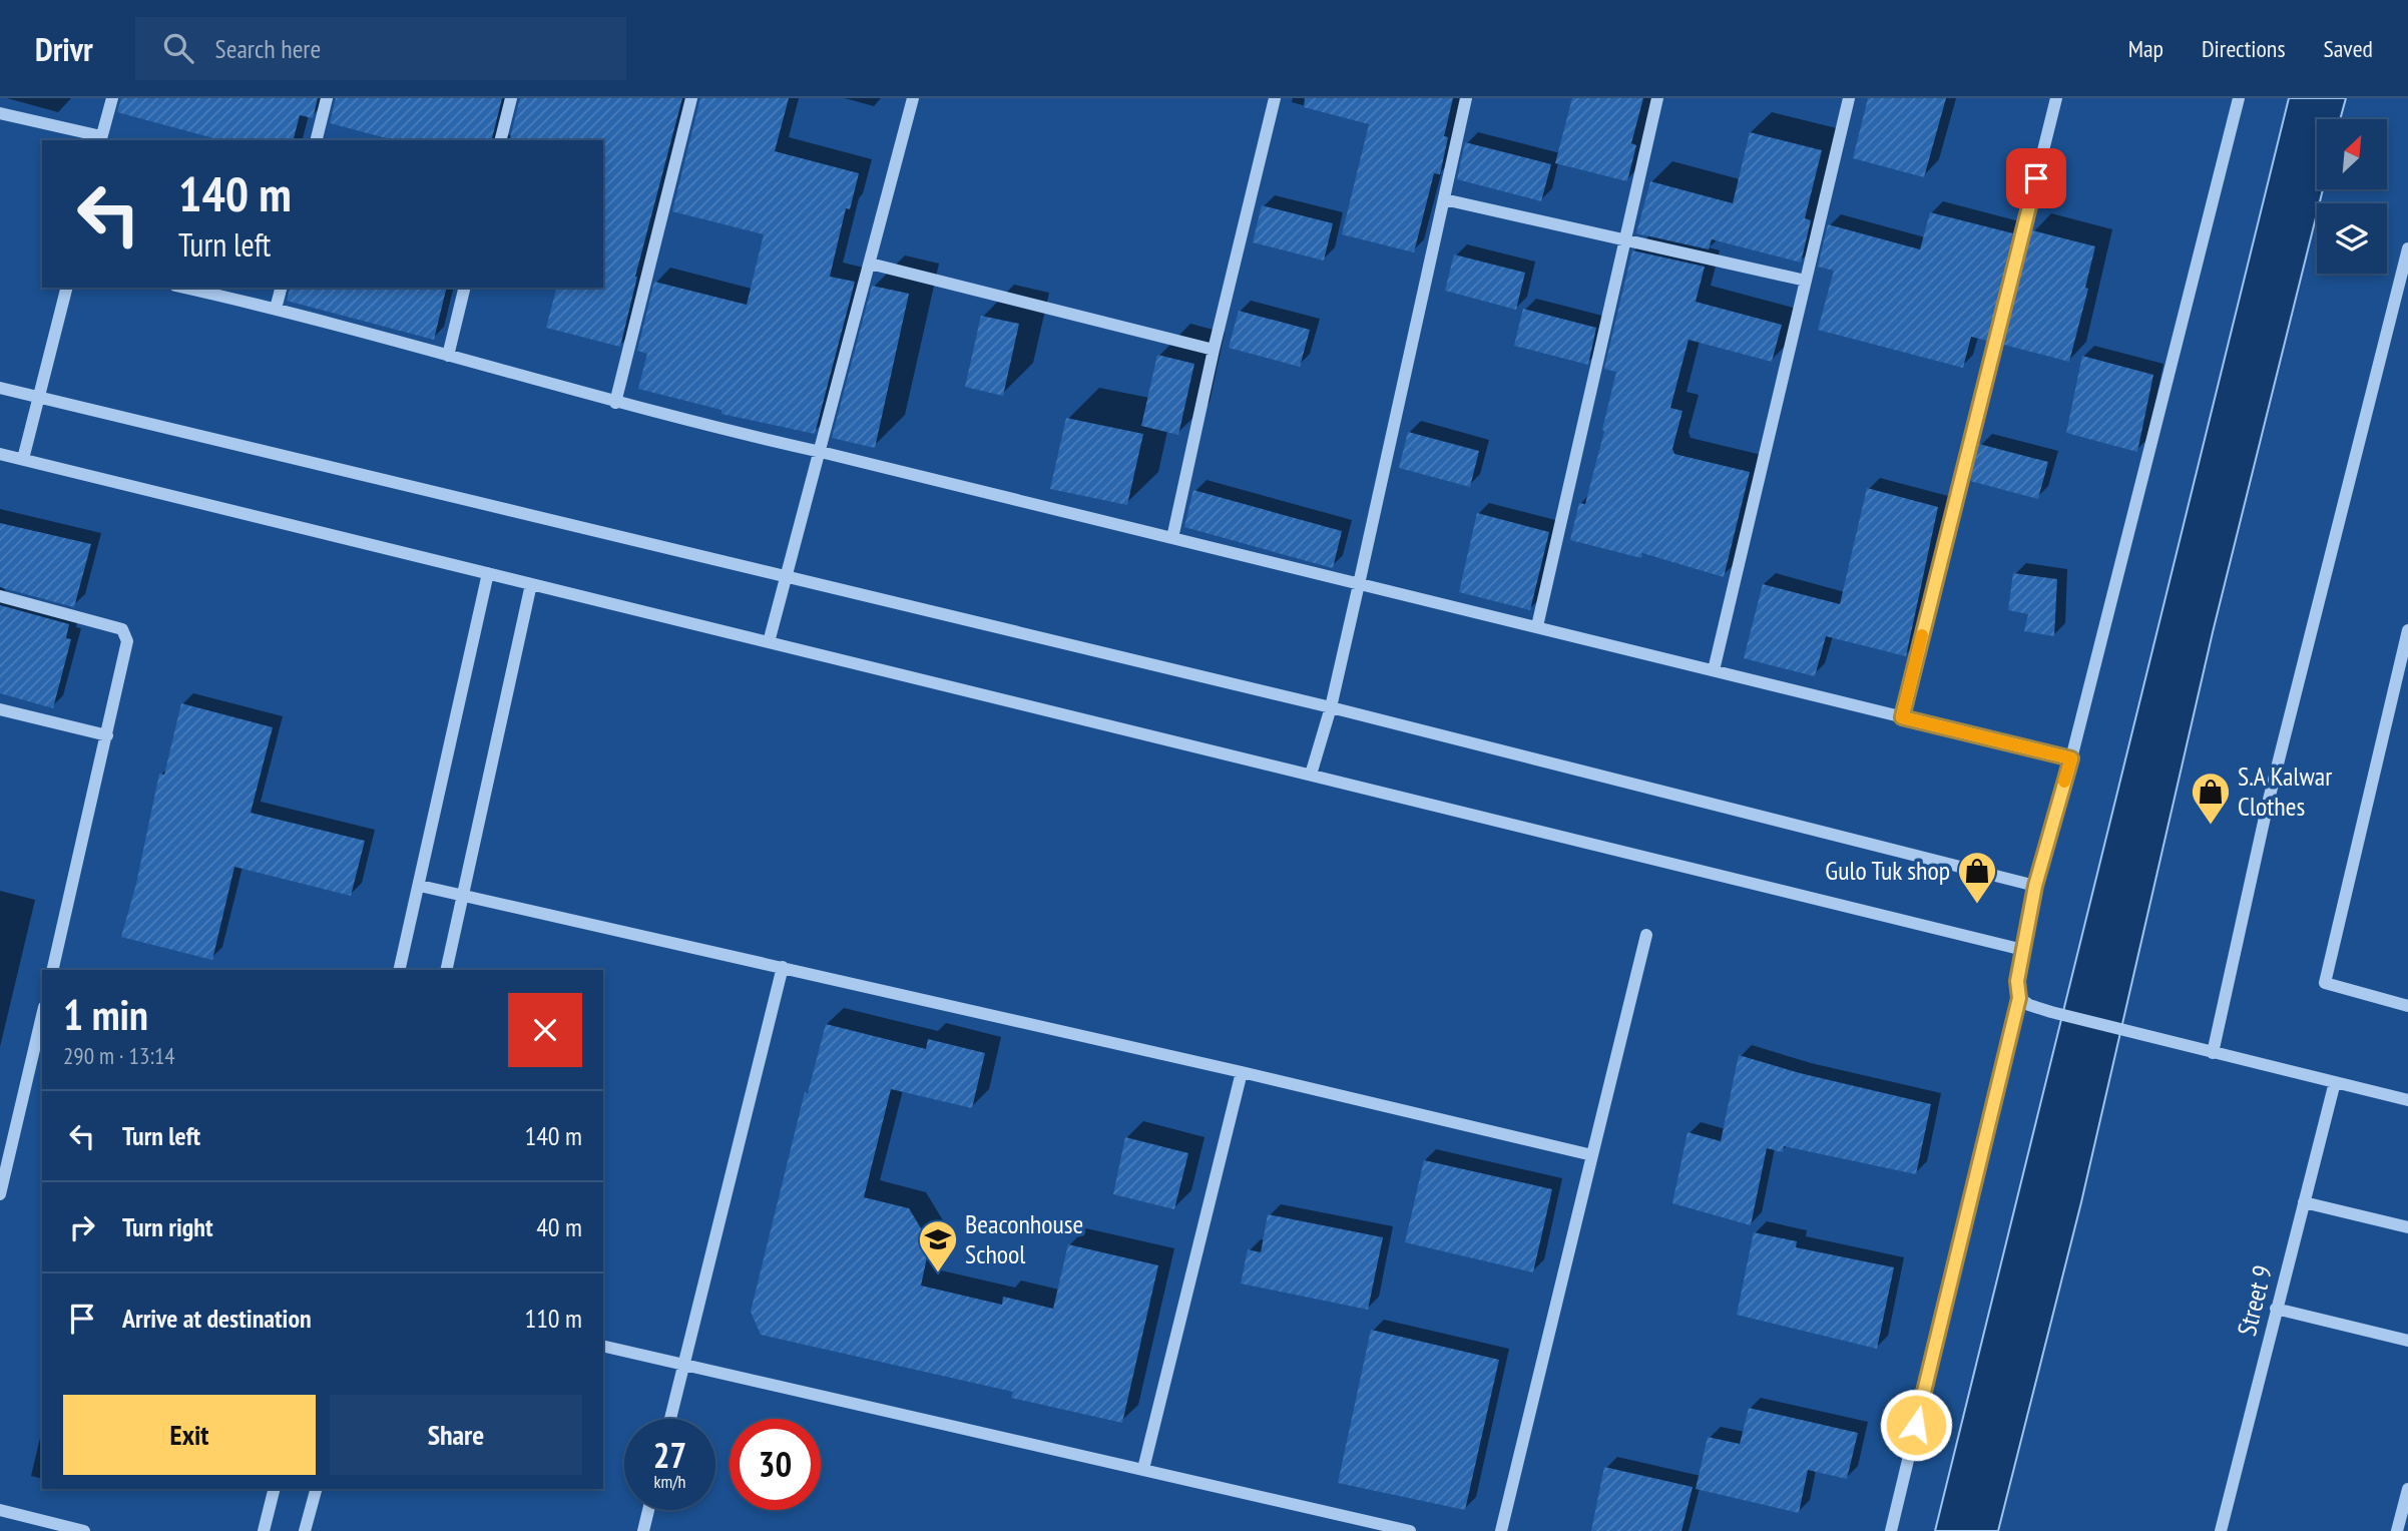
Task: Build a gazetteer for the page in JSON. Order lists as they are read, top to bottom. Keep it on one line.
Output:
{"streets":{"street":["Street 9"]},"places":{"shop":["S.A Kalwar Clothes","Gulo Tuk shop"],"school or university":["Beaconhouse School"]},"north":"top right","page":{"header":"Drivr","search":"Search here","nav":["Map","Directions","Saved"],"turn":["140 m","Turn left"],"heading":["1 min","290 m · 13:14"],"list":[{"name":"Turn left","value":"140 m"},{"name":"Turn right","value":"40 m"},{"name":"Arrive at destination","value":"110 m"}],"buttons":["Exit","Share"],"speed":"27 km/h","limit":"30"}}
